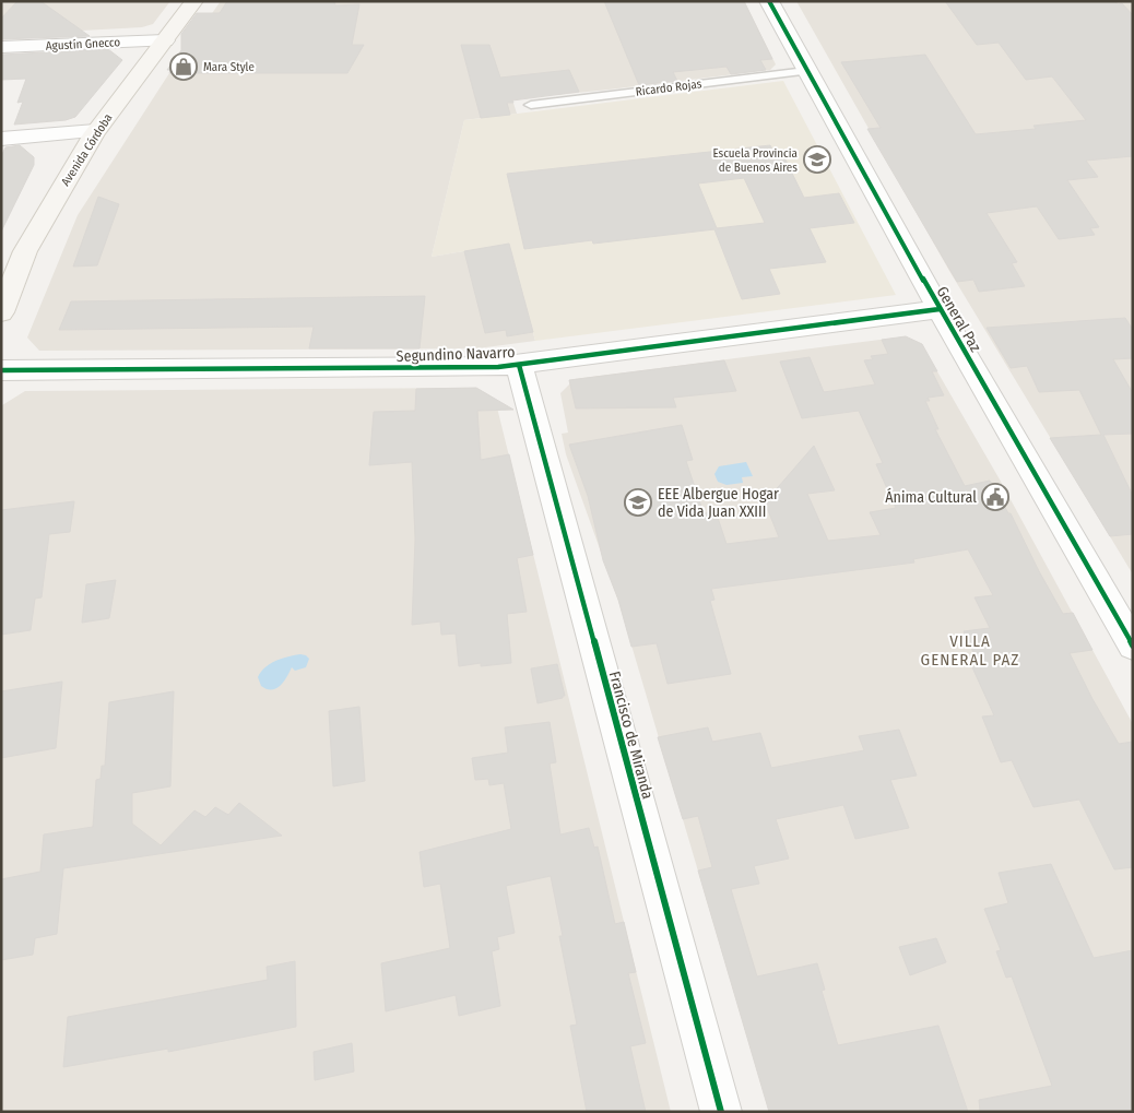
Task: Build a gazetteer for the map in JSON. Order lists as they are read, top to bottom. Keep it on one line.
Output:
{"streets":{"main road":["Avenida Córdoba"],"street":["Agustín Gnecco","General Paz","Segundino Navarro","Francisco de Miranda"],"lane":["Ricardo Rojas"]},"crossings":[["Agustín Gnecco","Avenida Córdoba"],["Ricardo Rojas","General Paz"],["General Paz","Segundino Navarro"],["Segundino Navarro","Francisco de Miranda"]],"districts":["VILLA GENERAL PAZ"],"places":{"shop":["Mara Style"],"school or university":["Escuela Provincia de Buenos Aires","EEE Albergue Hogar de Vida Juan XXIII"],"public building":["Ánima Cultural"]}}
